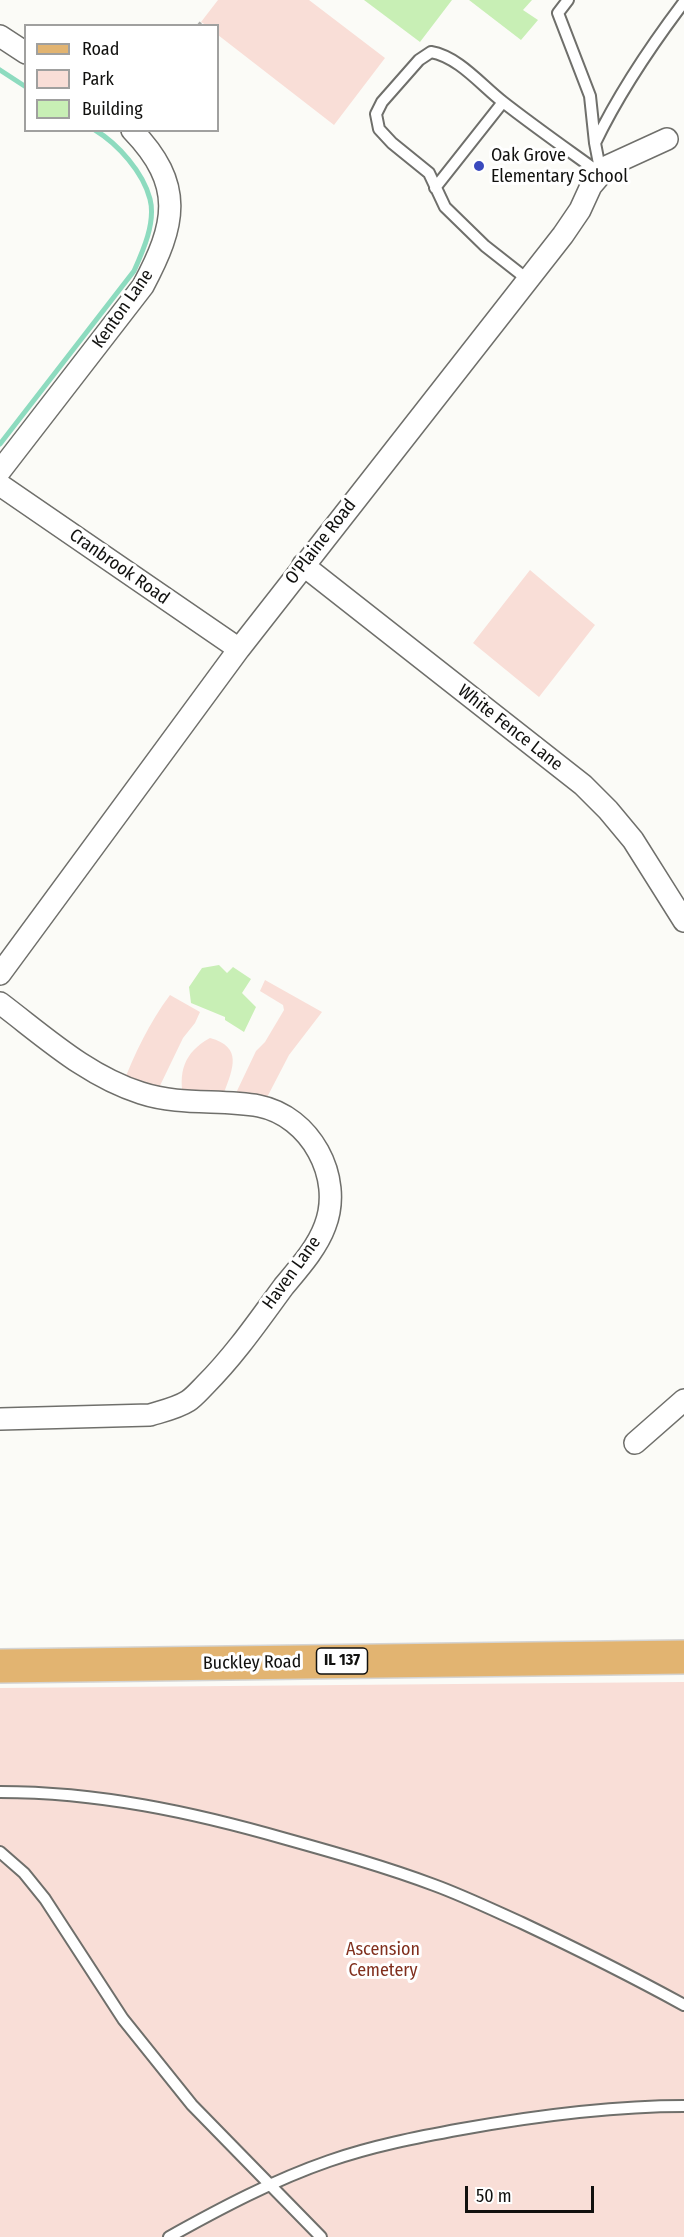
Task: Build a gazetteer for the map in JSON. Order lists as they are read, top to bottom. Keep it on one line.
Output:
{"streets":{"main road":["IL 137","Buckley Road"],"street":["Kenton Lane","O'Plaine Road","Cranbrook Road","White Fence Lane","Haven Lane"]},"crossings":[["O'Plaine Road","Cranbrook Road"],["O'Plaine Road","White Fence Lane"]],"parks":["Ascension Cemetery"],"places":["Oak Grove Elementary School"],"legend":["Road","Park","Building"],"scale_bar":"50 m"}
